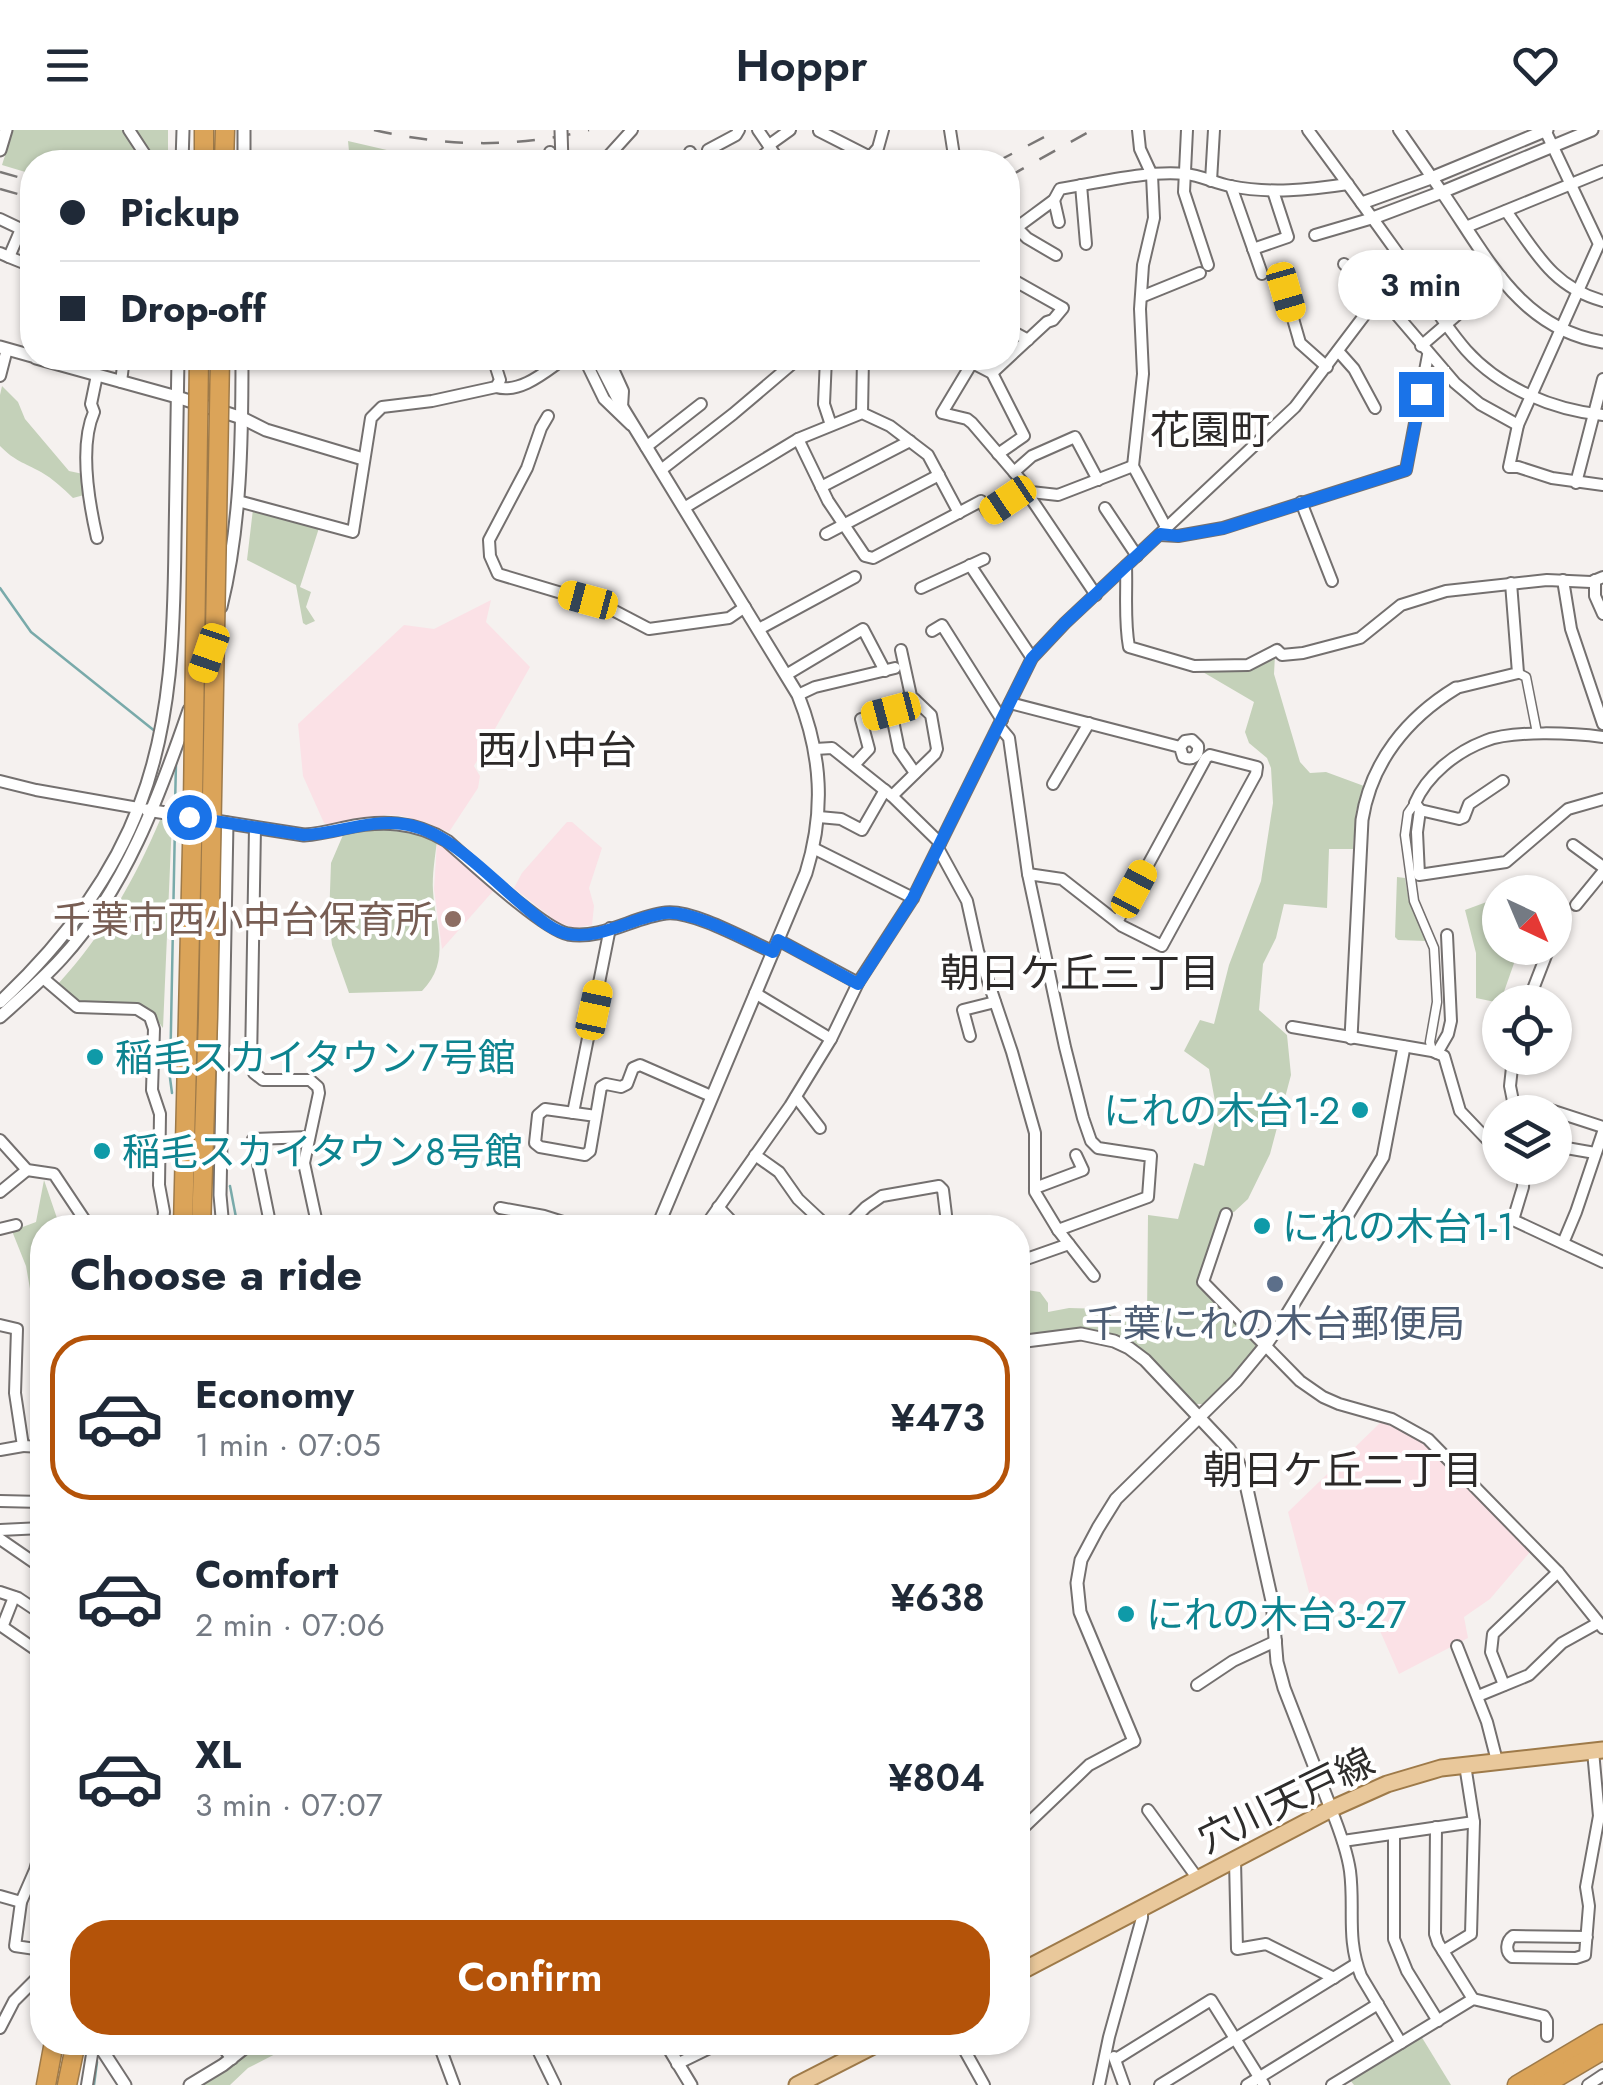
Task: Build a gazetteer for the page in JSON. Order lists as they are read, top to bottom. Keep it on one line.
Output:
{"streets":{"main road":["穴川天戸線"]},"districts":["花園町","西小中台","朝日ケ丘三丁目","朝日ケ丘二丁目"],"places":["千葉市西小中台保育所","稲毛スカイタウン７号館","にれの木台1-2","稲毛スカイタウン８号館","にれの木台1-1","千葉にれの木台郵便局","にれの木台3-27"],"north":"bottom right","page":{"header":"Hoppr","banner":["Pickup","Drop-off"],"bubble":"3 min","heading":"Choose a ride","list":[{"name":"Economy","note":"1 min · 07:05","value":"¥473"},{"name":"Comfort","note":"2 min · 07:06","value":"¥638"},{"name":"XL","note":"3 min · 07:07","value":"¥804"}],"buttons":"Confirm"}}
